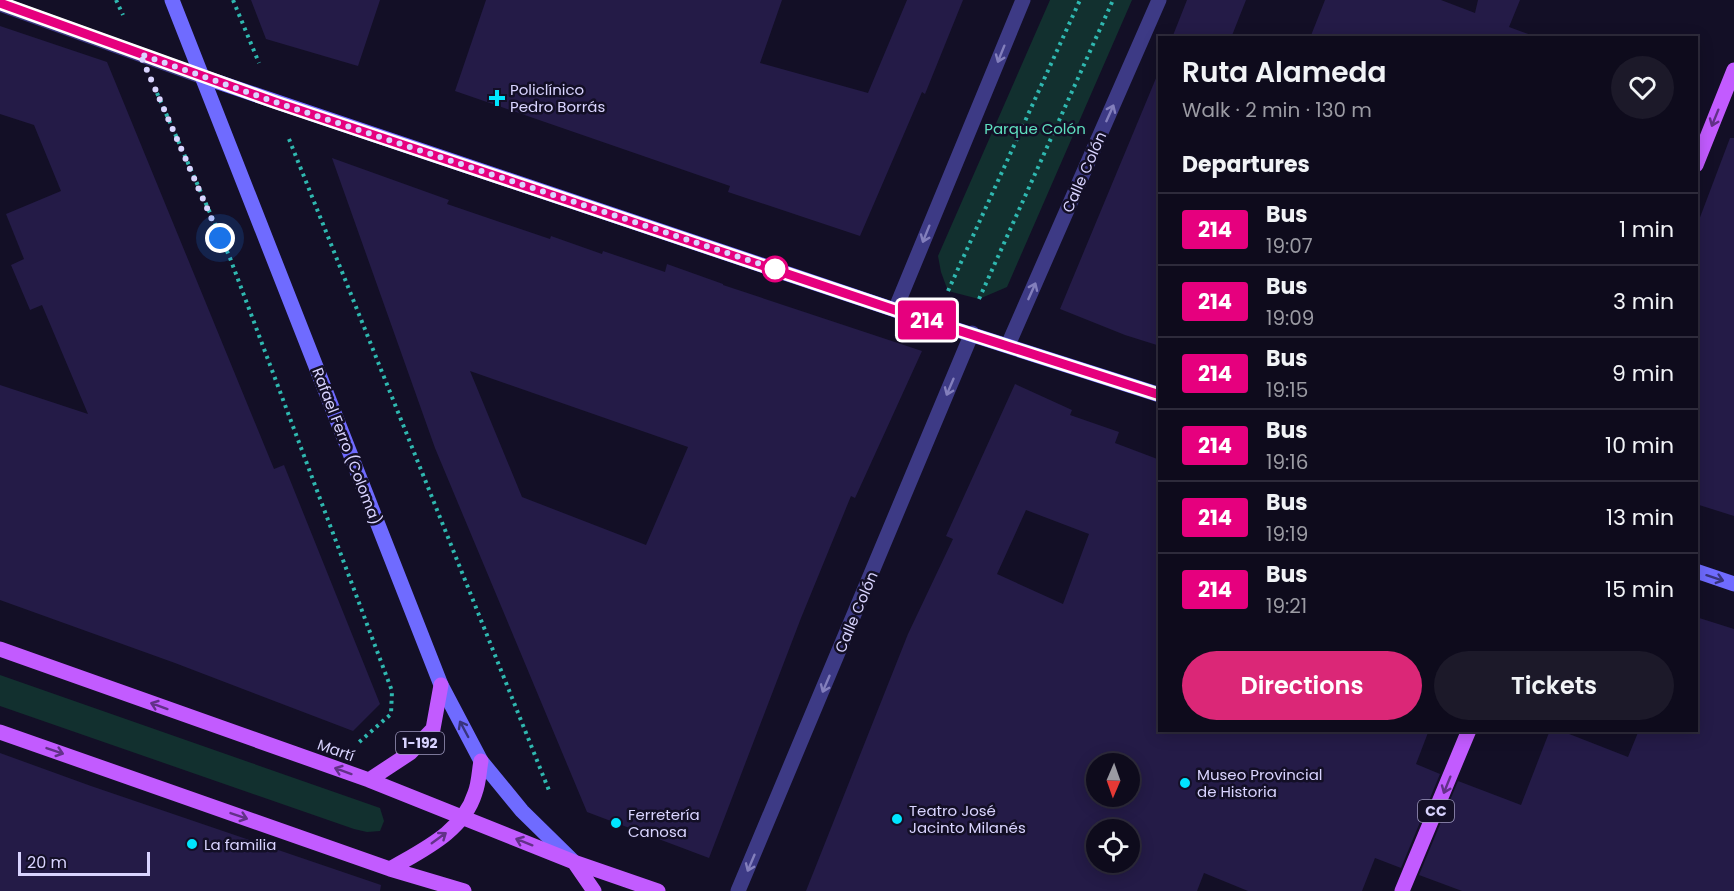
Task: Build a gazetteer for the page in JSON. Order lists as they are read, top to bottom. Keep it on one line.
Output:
{"streets":{"main road":["Rafael Ferro (Coloma)","1-192","Martí","CC"],"street":["Calle Colón"]},"crossings":[["Rafael Ferro (Coloma)","1-192"],["Rafael Ferro (Coloma)","Martí"],["1-192","Martí"]],"parks":["Parque Colón"],"places":{"health":["Policlínico Pedro Borrás"],"other":["Museo Provincial de Historia","Teatro José Jacinto Milanés","Ferretería Canosa","La familia"]},"lines":["bus line 214"],"scale_bar":"20 m","north":"bottom","page":{"on_map":"214","heading":[["Ruta Alameda","Walk · 2 min · 130 m"],"Departures"],"list":[{"mark":"214","name":"Bus","note":"19:07","value":"1 min"},{"mark":"214","name":"Bus","note":"19:09","value":"3 min"},{"mark":"214","name":"Bus","note":"19:15","value":"9 min"},{"mark":"214","name":"Bus","note":"19:16","value":"10 min"},{"mark":"214","name":"Bus","note":"19:19","value":"13 min"},{"mark":"214","name":"Bus","note":"19:21","value":"15 min"}],"buttons":["Directions","Tickets"],"scale":"20 m"}}
